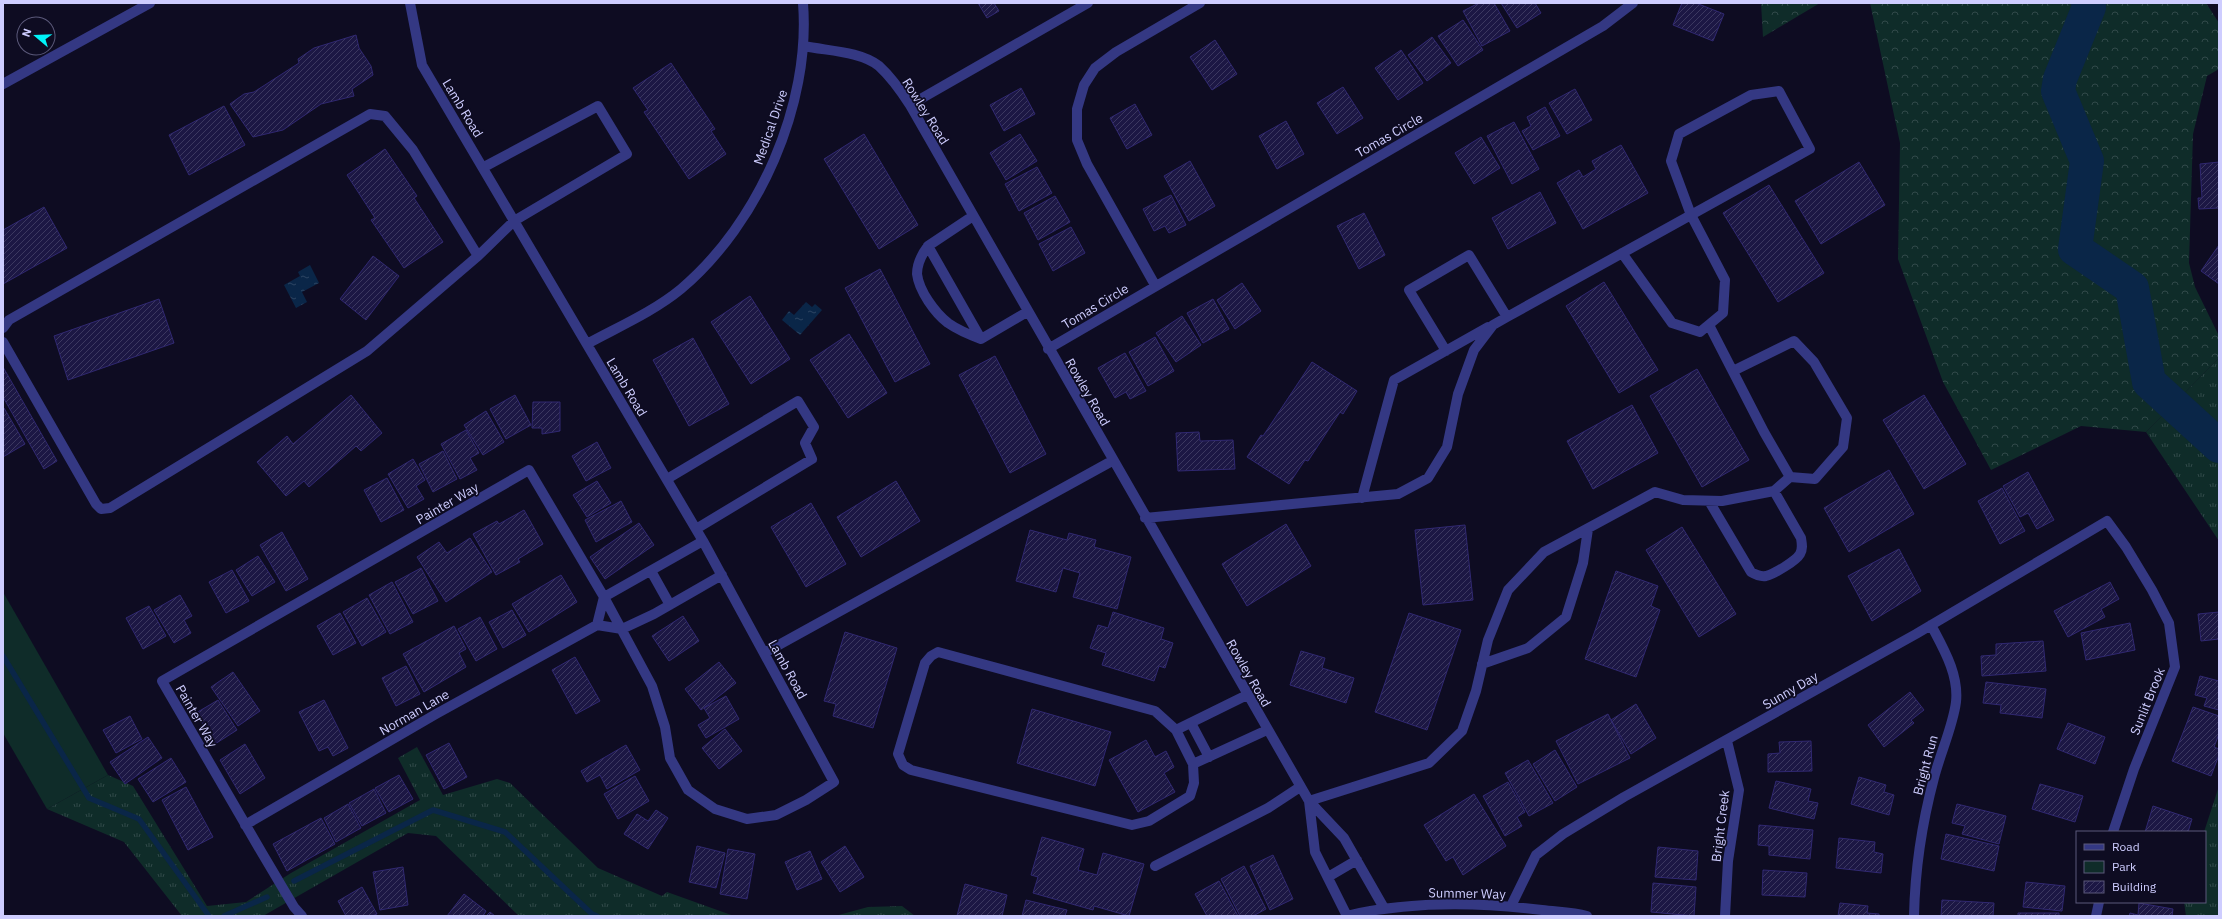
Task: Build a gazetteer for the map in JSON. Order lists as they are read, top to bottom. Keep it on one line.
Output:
{"streets":{"street":["Lamb Road","Rowley Road","Medical Drive","Tomas Circle","Painter Way","Sunny Day","Sunlit Brook","Norman Lane","Bright Run","Bright Creek","Summer Way"]},"crossings":[["Lamb Road","Medical Drive"],["Lamb Road","Painter Way"],["Rowley Road","Medical Drive"],["Rowley Road","Tomas Circle"],["Rowley Road","Summer Way"],["Painter Way","Norman Lane"],["Sunny Day","Sunlit Brook"],["Sunny Day","Bright Run"],["Sunny Day","Bright Creek"],["Sunny Day","Summer Way"]],"legend":["Road","Park","Building"],"north":"left"}
